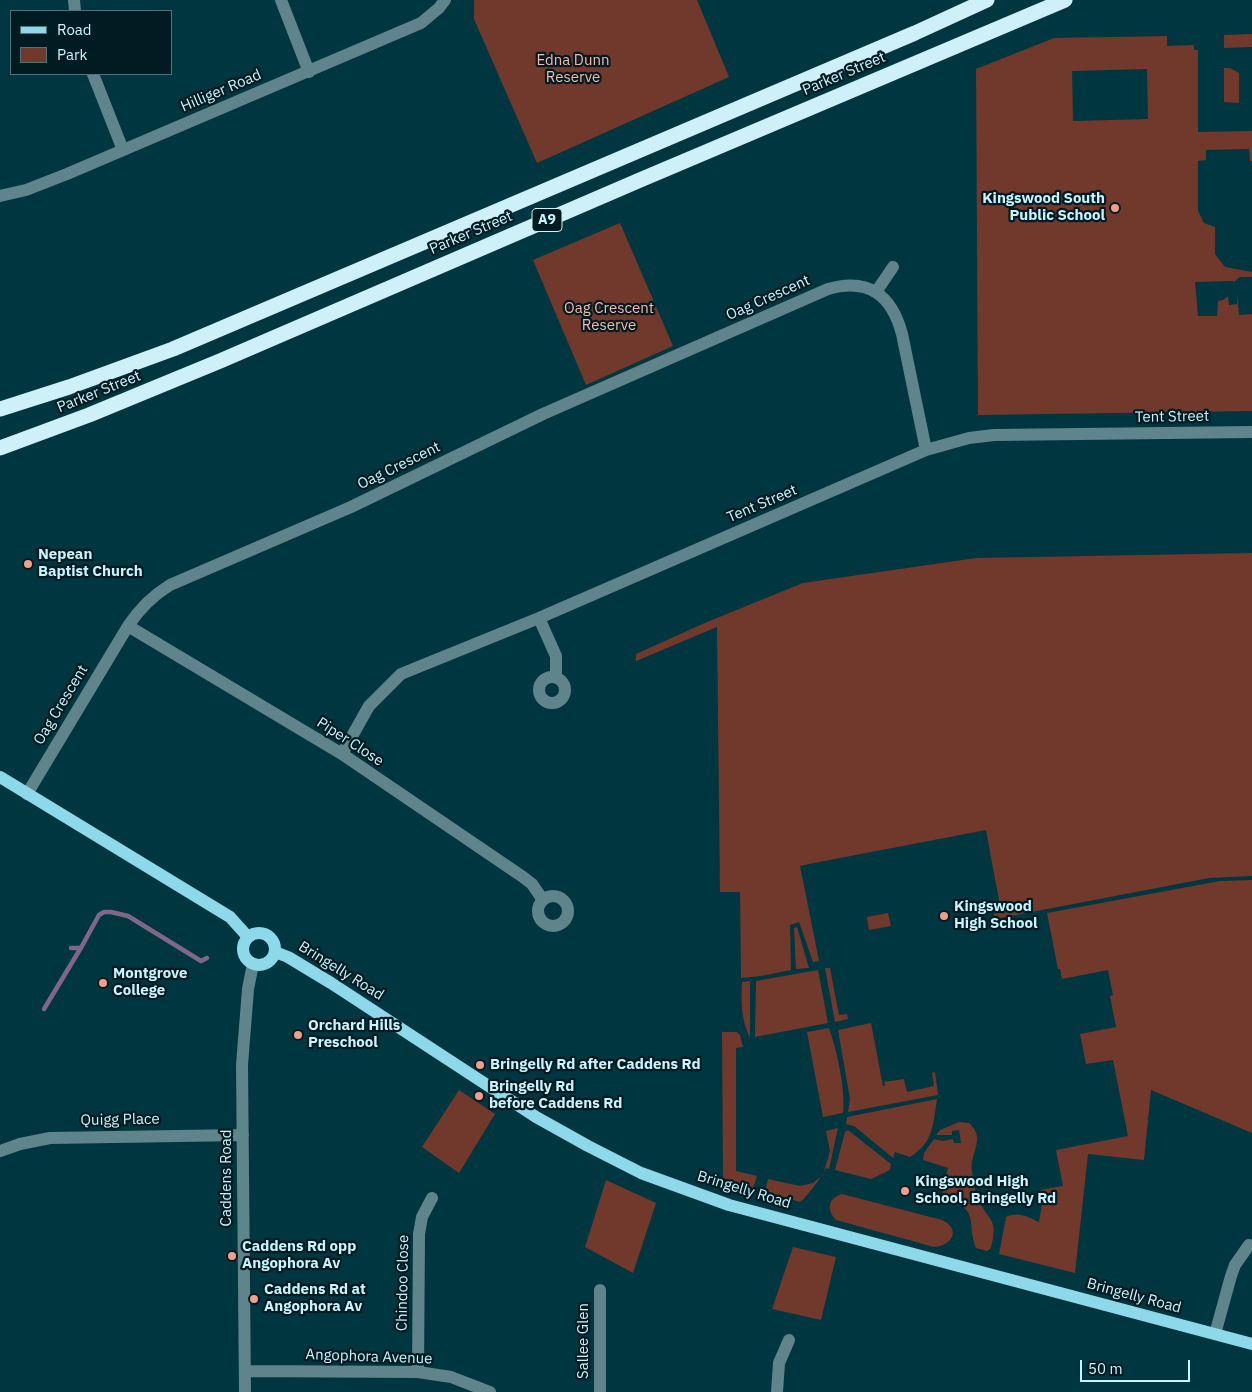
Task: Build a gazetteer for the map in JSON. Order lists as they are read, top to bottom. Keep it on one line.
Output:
{"streets":{"highway":["Parker Street","A9"],"main road":["Bringelly Road"],"street":["Hilliger Road","Oag Crescent","Tent Street","Piper Close","Quigg Place","Caddens Road","Chindoo Close","Sallee Glen","Angophora Avenue"]},"crossings":[["Oag Crescent","Piper Close"],["Tent Street","Piper Close"],["Bringelly Road","Caddens Road"],["Quigg Place","Caddens Road"],["Caddens Road","Angophora Avenue"],["Chindoo Close","Angophora Avenue"]],"parks":["Edna Dunn Reserve","Oag Crescent Reserve"],"places":["Kingswood South Public School","Nepean Baptist Church","Kingswood High School","Montgrove College","Orchard Hills Preschool","Bringelly Rd after Caddens Rd","Bringelly Rd before Caddens Rd","Kingswood High School, Bringelly Rd","Caddens Rd opp Angophora Av","Caddens Rd at Angophora Av"],"legend":["Road","Park"],"scale_bar":"50 m"}
